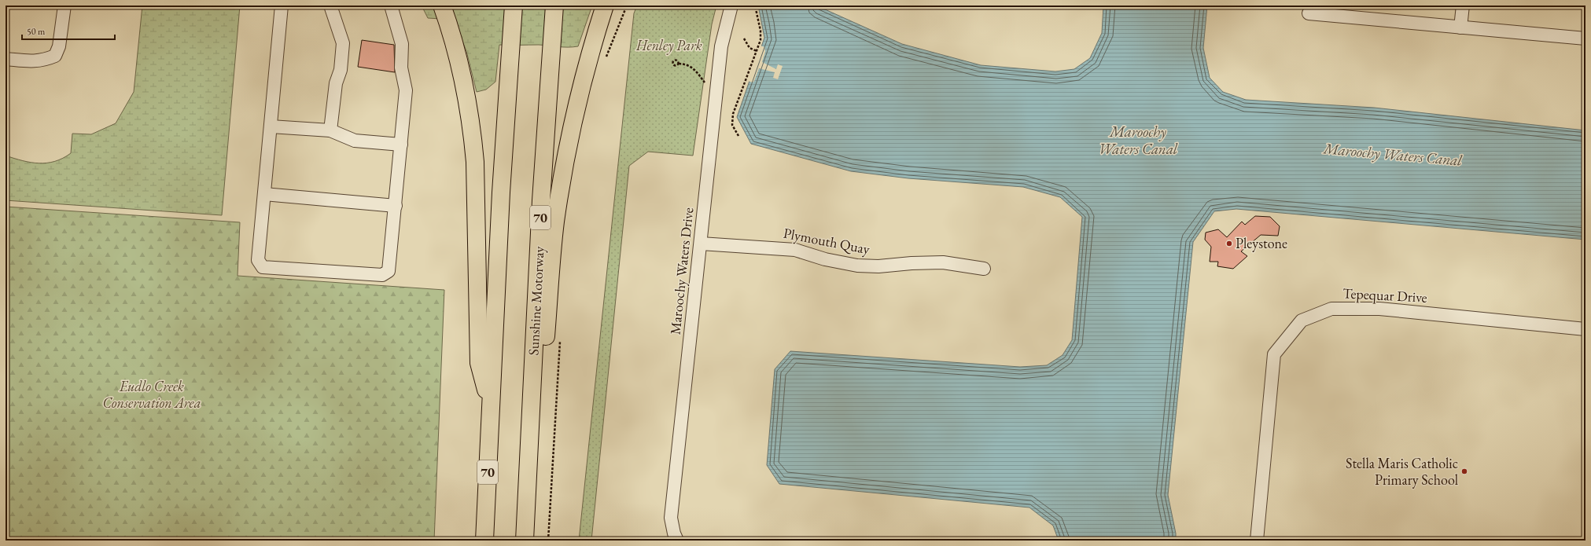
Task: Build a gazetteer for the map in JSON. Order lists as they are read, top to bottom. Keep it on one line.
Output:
{"streets":{"highway":["70","Sunshine Motorway"],"street":["Plymouth Quay","Maroochy Waters Drive","Tepequar Drive"]},"crossings":[["Plymouth Quay","Maroochy Waters Drive"]],"water":["Maroochy Waters Canal"],"parks":["Henley Park","Eudlo Creek Conservation Area"],"places":["Pleystone","Stella Maris Catholic Primary School"],"scale_bar":"50 m"}
